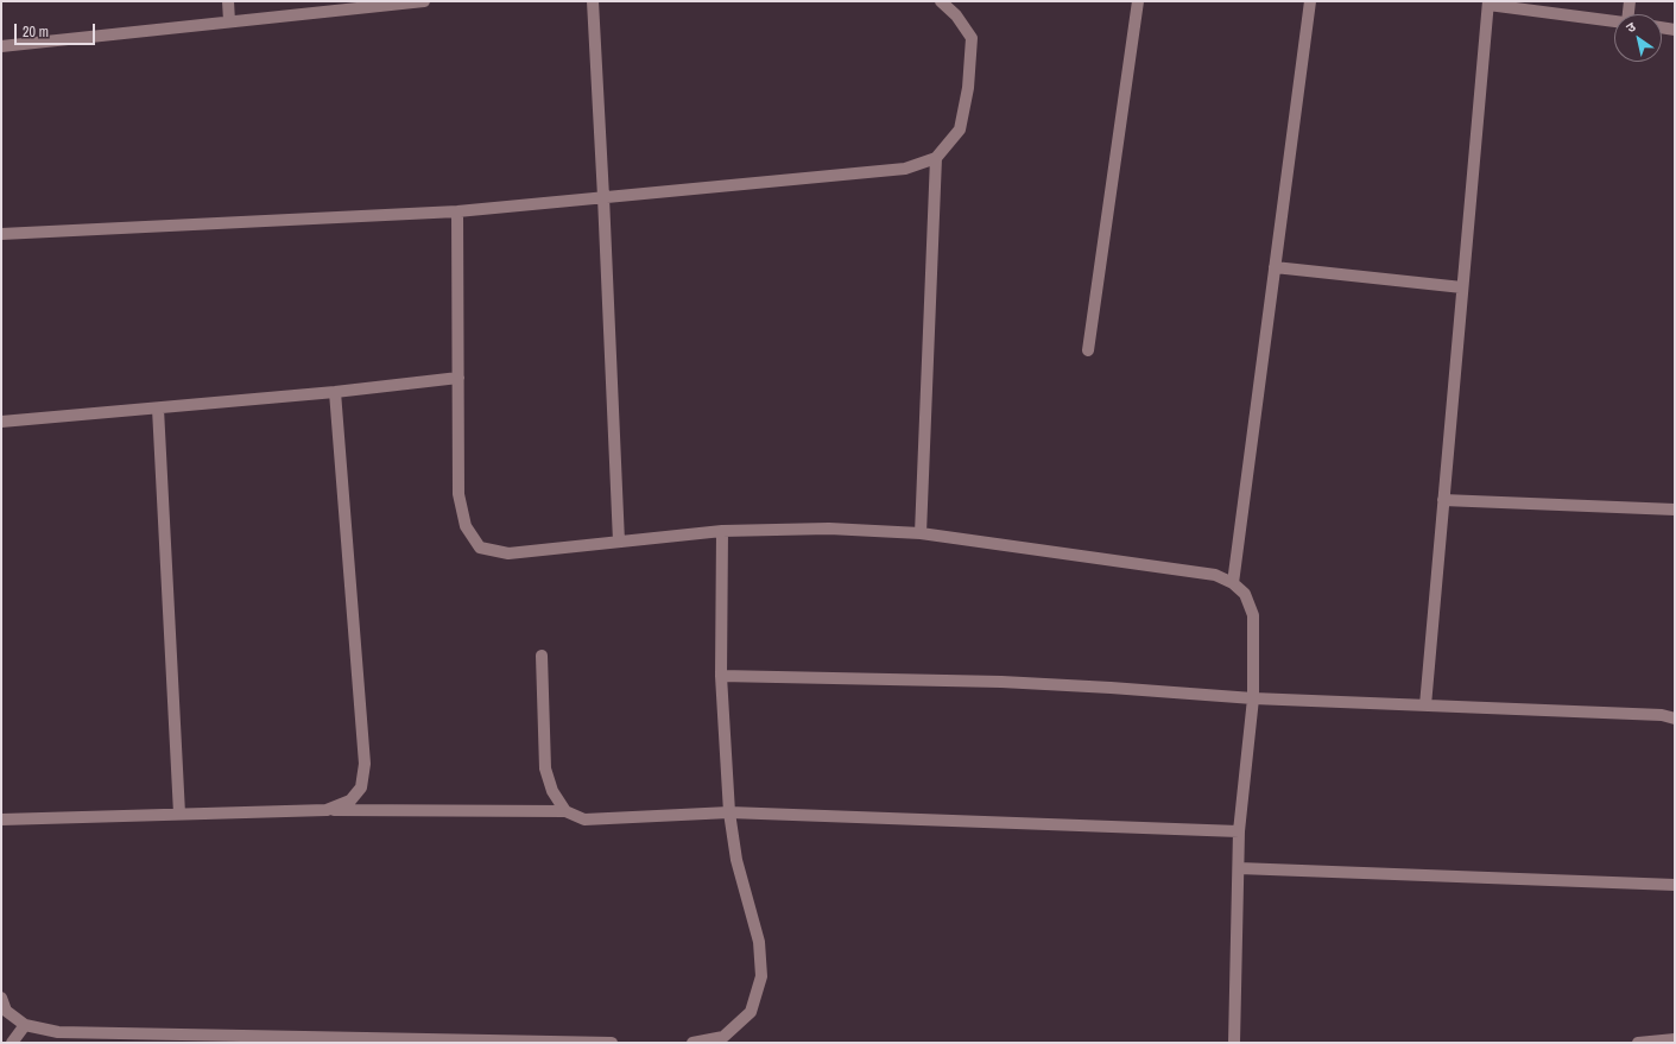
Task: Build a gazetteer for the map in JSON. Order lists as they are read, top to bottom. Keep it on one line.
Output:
{"scale_bar":"20 m","north":"top left"}
